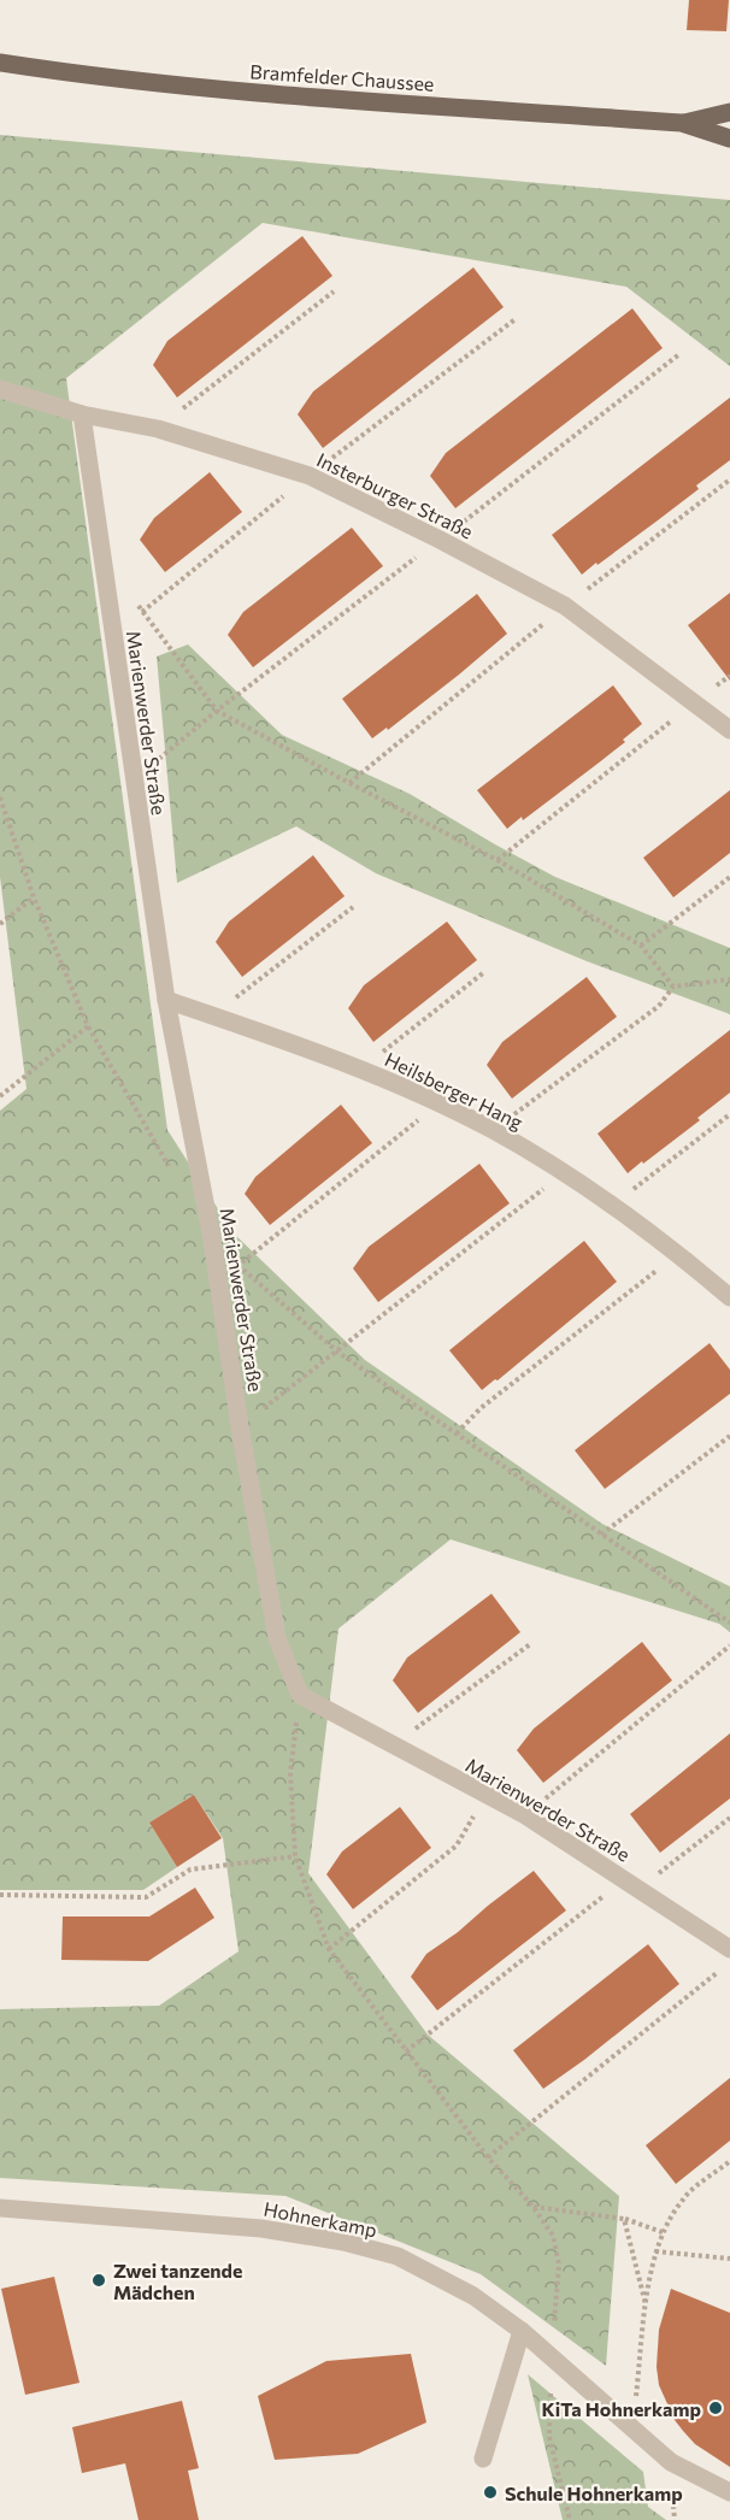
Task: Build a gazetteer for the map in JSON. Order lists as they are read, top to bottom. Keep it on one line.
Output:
{"streets":{"main road":["Bramfelder Chaussee"],"street":["Insterburger Straße","Marienwerder Straße","Heilsberger Hang","Hohnerkamp"]},"crossings":[["Insterburger Straße","Marienwerder Straße"],["Marienwerder Straße","Heilsberger Hang"]],"places":["Zwei tanzende Mädchen","KiTa Hohnerkamp","Schule Hohnerkamp"]}
